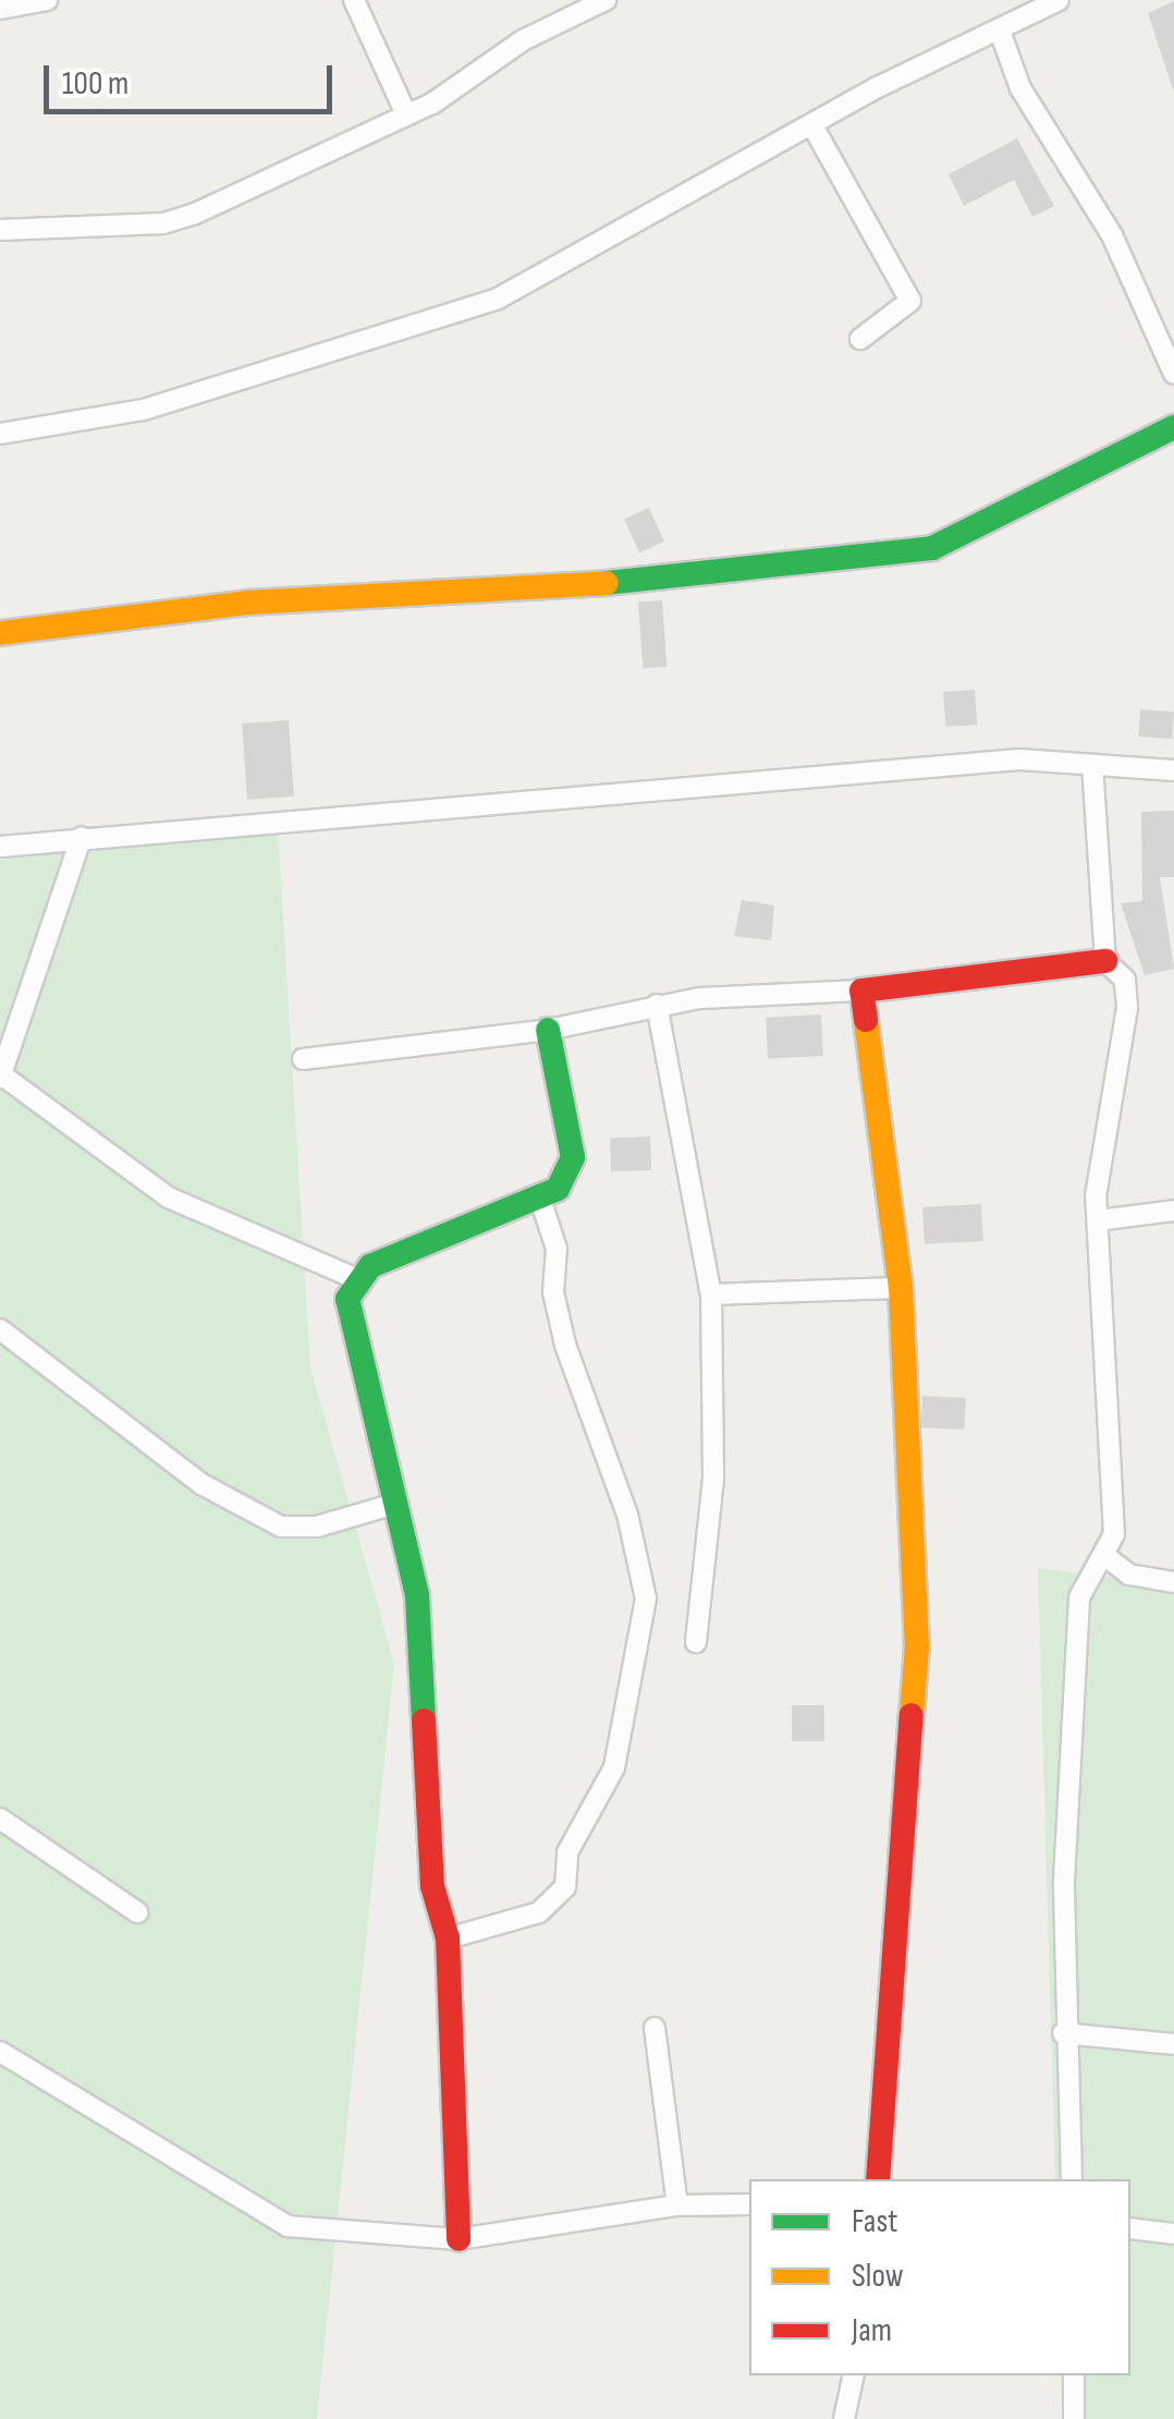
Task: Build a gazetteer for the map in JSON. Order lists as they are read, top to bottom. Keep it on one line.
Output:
{"legend":["Fast","Slow","Jam"],"scale_bar":"100 m"}
